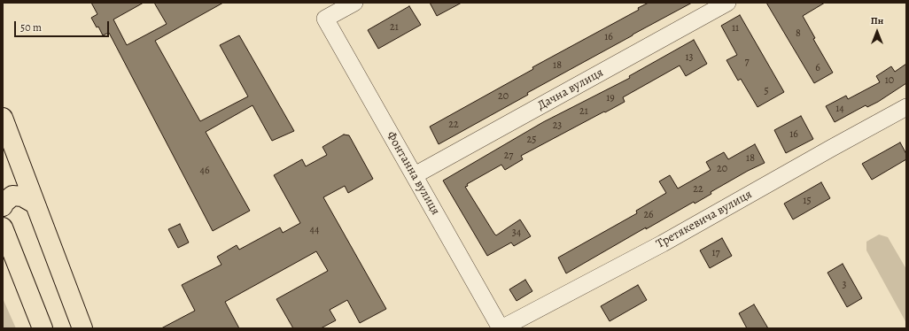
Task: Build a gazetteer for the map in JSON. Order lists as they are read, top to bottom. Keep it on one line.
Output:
{"streets":{"street":["Дачна вулиця","Фонтанна вулиця","Третякевича вулиця"]},"crossings":[["Дачна вулиця","Фонтанна вулиця"],["Фонтанна вулиця","Третякевича вулиця"]],"house_numbers":["21","11","8","16","13","7","18","6","10","5","20","19","14","21","22","23","16","25","27","18","20","46","22","15","26","44","34","17","3"],"scale_bar":"50 m","north":"top"}
